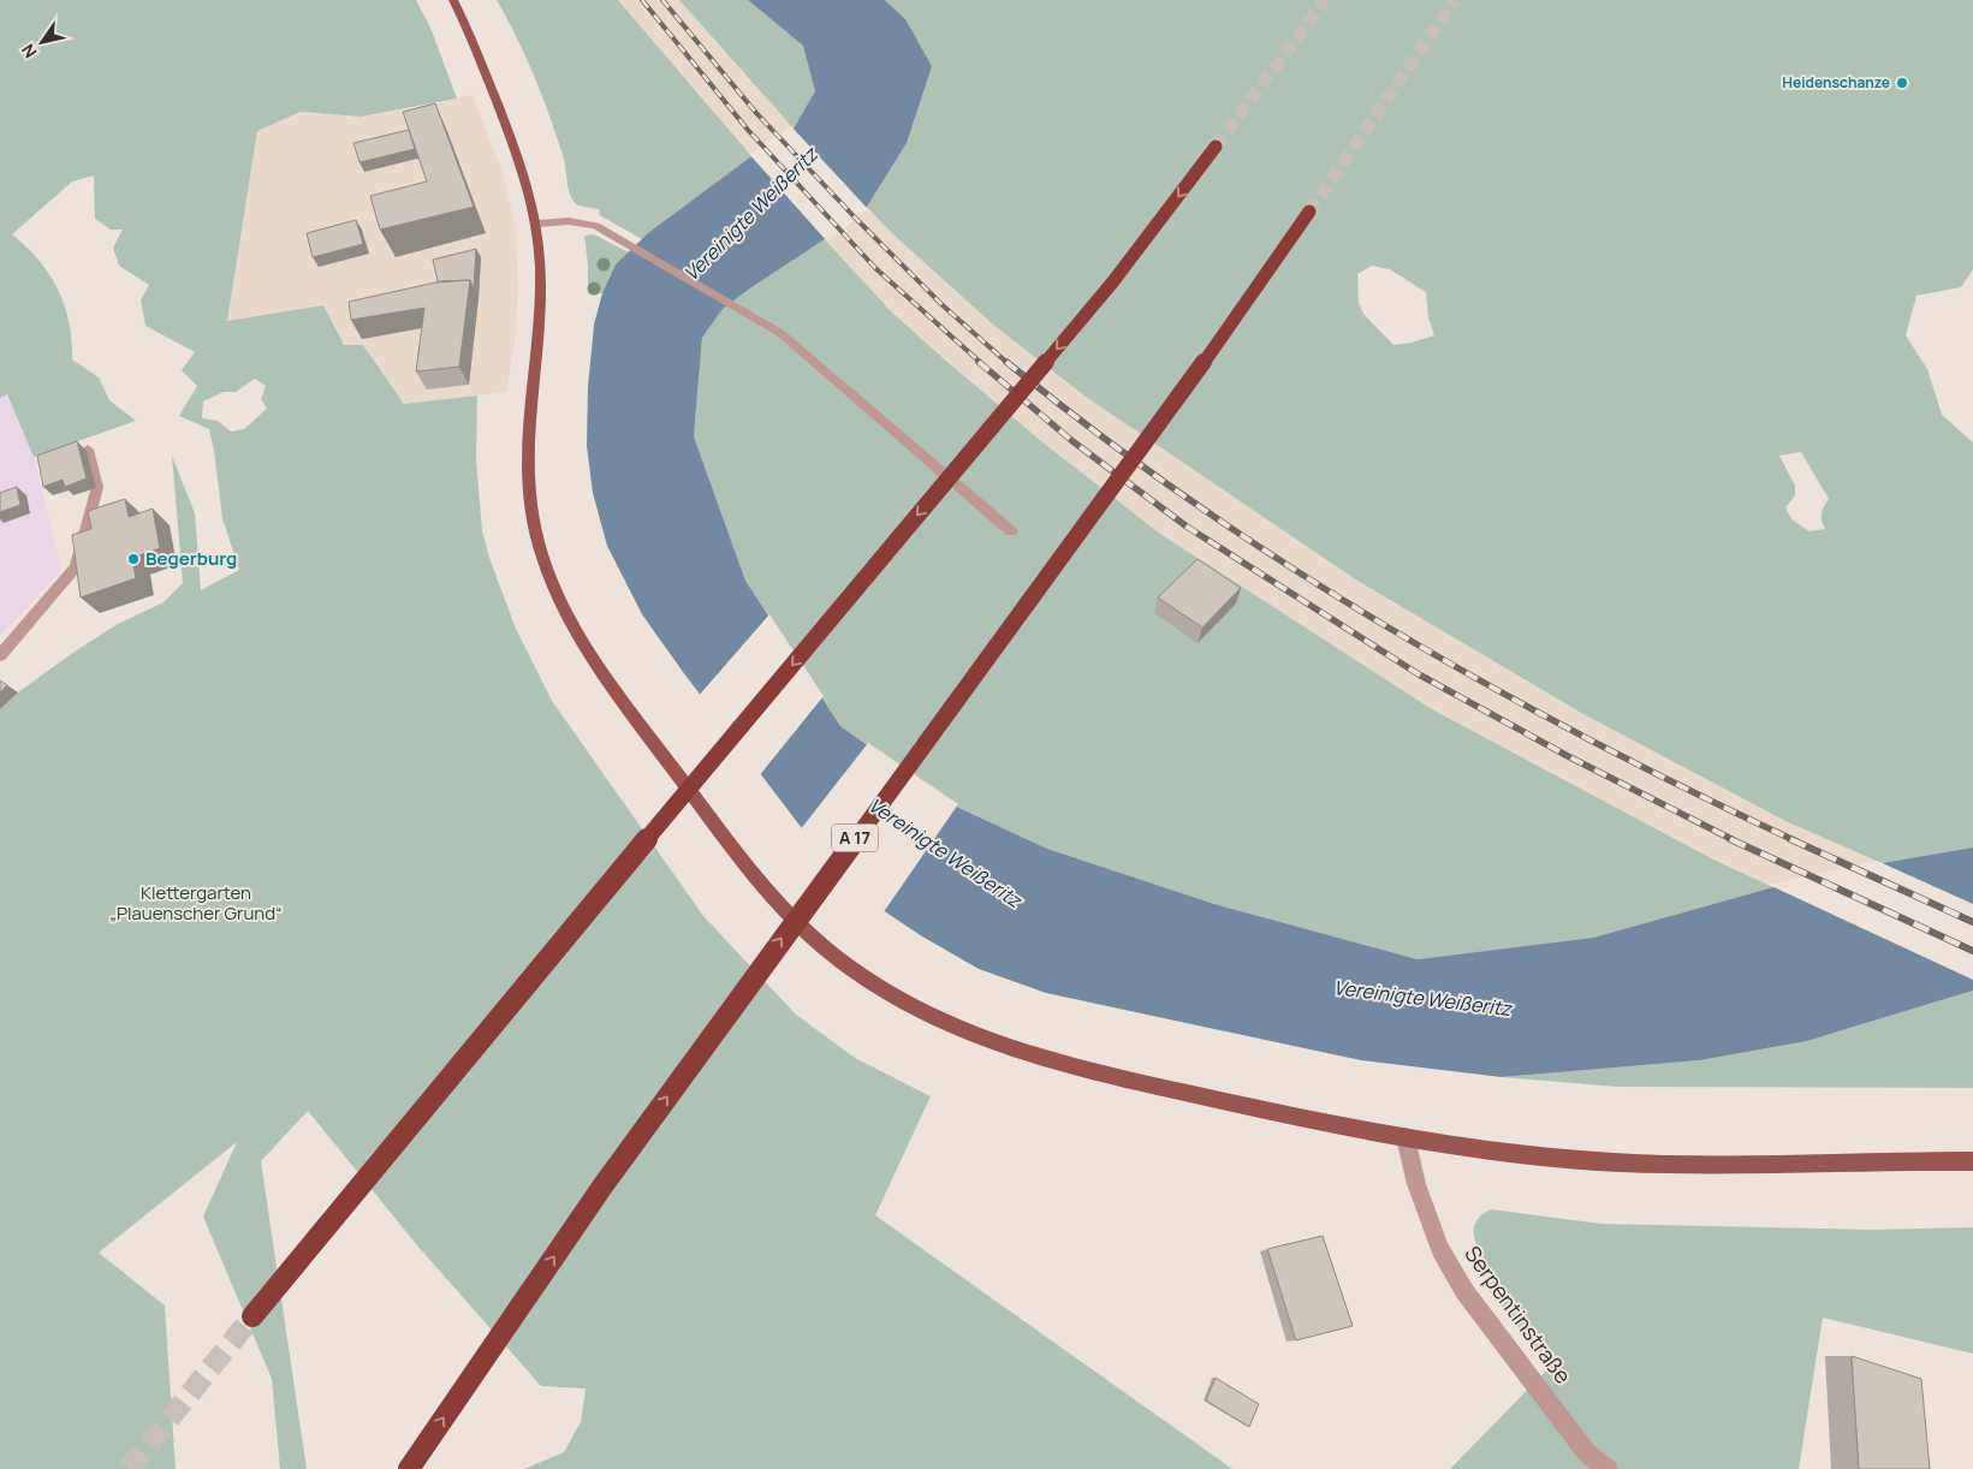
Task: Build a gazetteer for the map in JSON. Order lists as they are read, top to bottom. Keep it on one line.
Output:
{"streets":{"highway":["A 17"],"street":["Serpentinstraße"]},"water":["Vereinigte Weißeritz"],"parks":["Klettergarten „Plauenscher Grund“"],"places":["Heidenschanze","Begerburg"],"north":"bottom left"}
